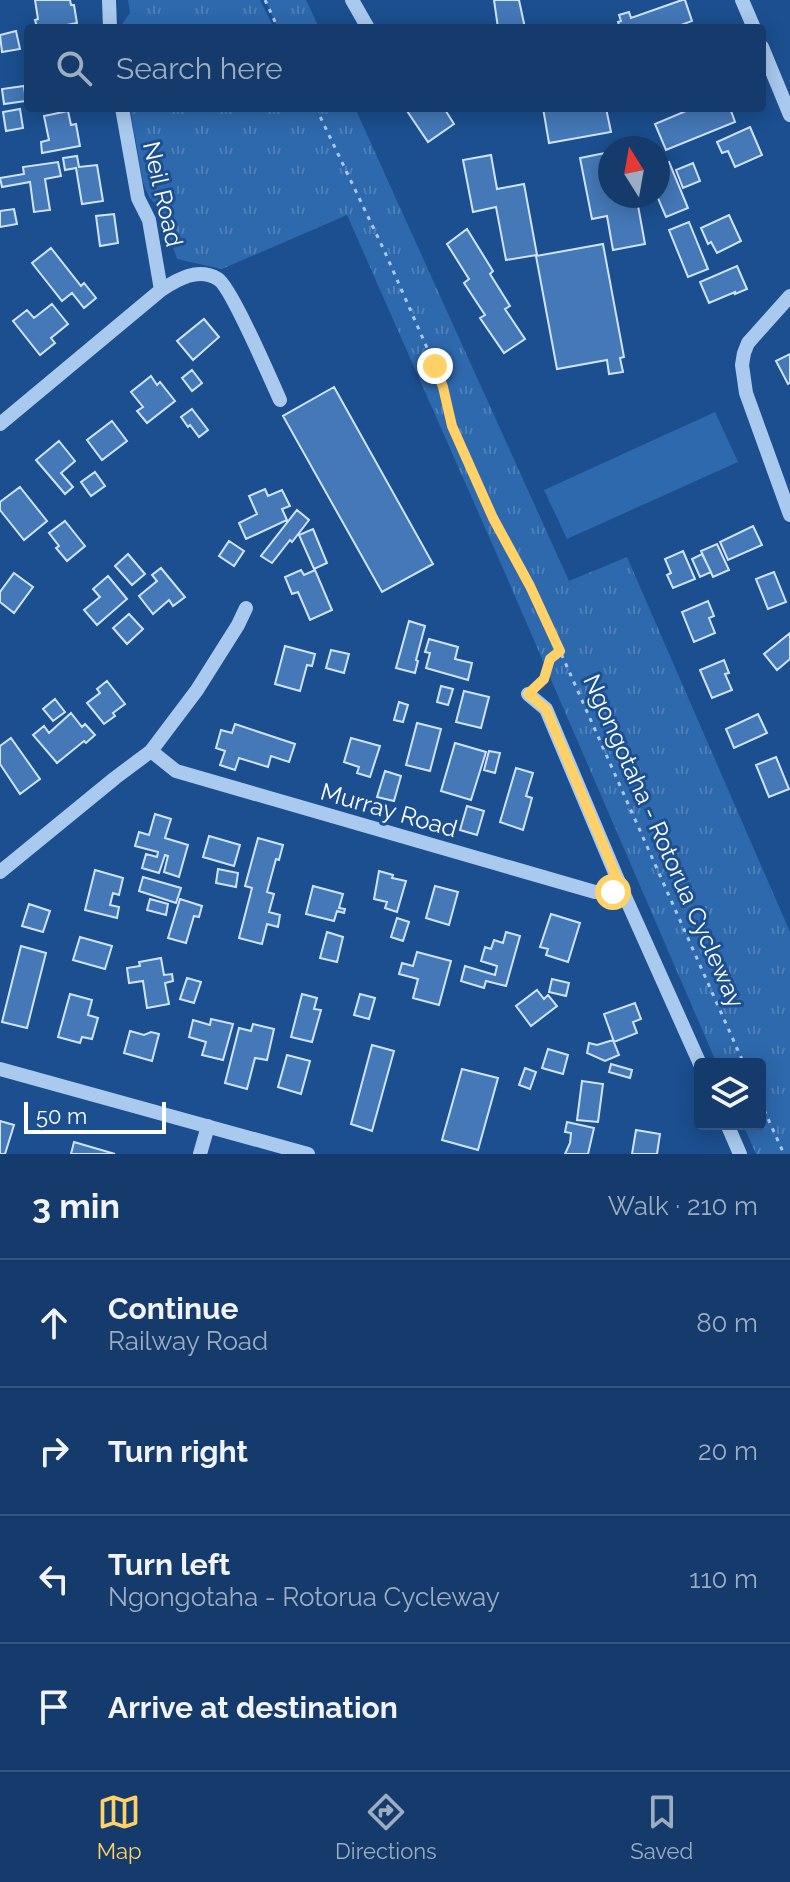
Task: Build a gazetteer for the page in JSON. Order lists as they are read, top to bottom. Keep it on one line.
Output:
{"streets":{"street":["Neil Road","Murray Road"],"path":["Ngongotaha - Rotorua Cycleway"]},"scale_bar":"50 m","north":"top","page":{"search":"Search here","scale":"50 m","heading":["3 min","Walk · 210 m"],"list":[["Continue","Railway Road","80 m"],["Turn right","20 m"],["Turn left","Ngongotaha - Rotorua Cycleway","110 m"],"Arrive at destination"],"nav":["Map","Directions","Saved"]}}
